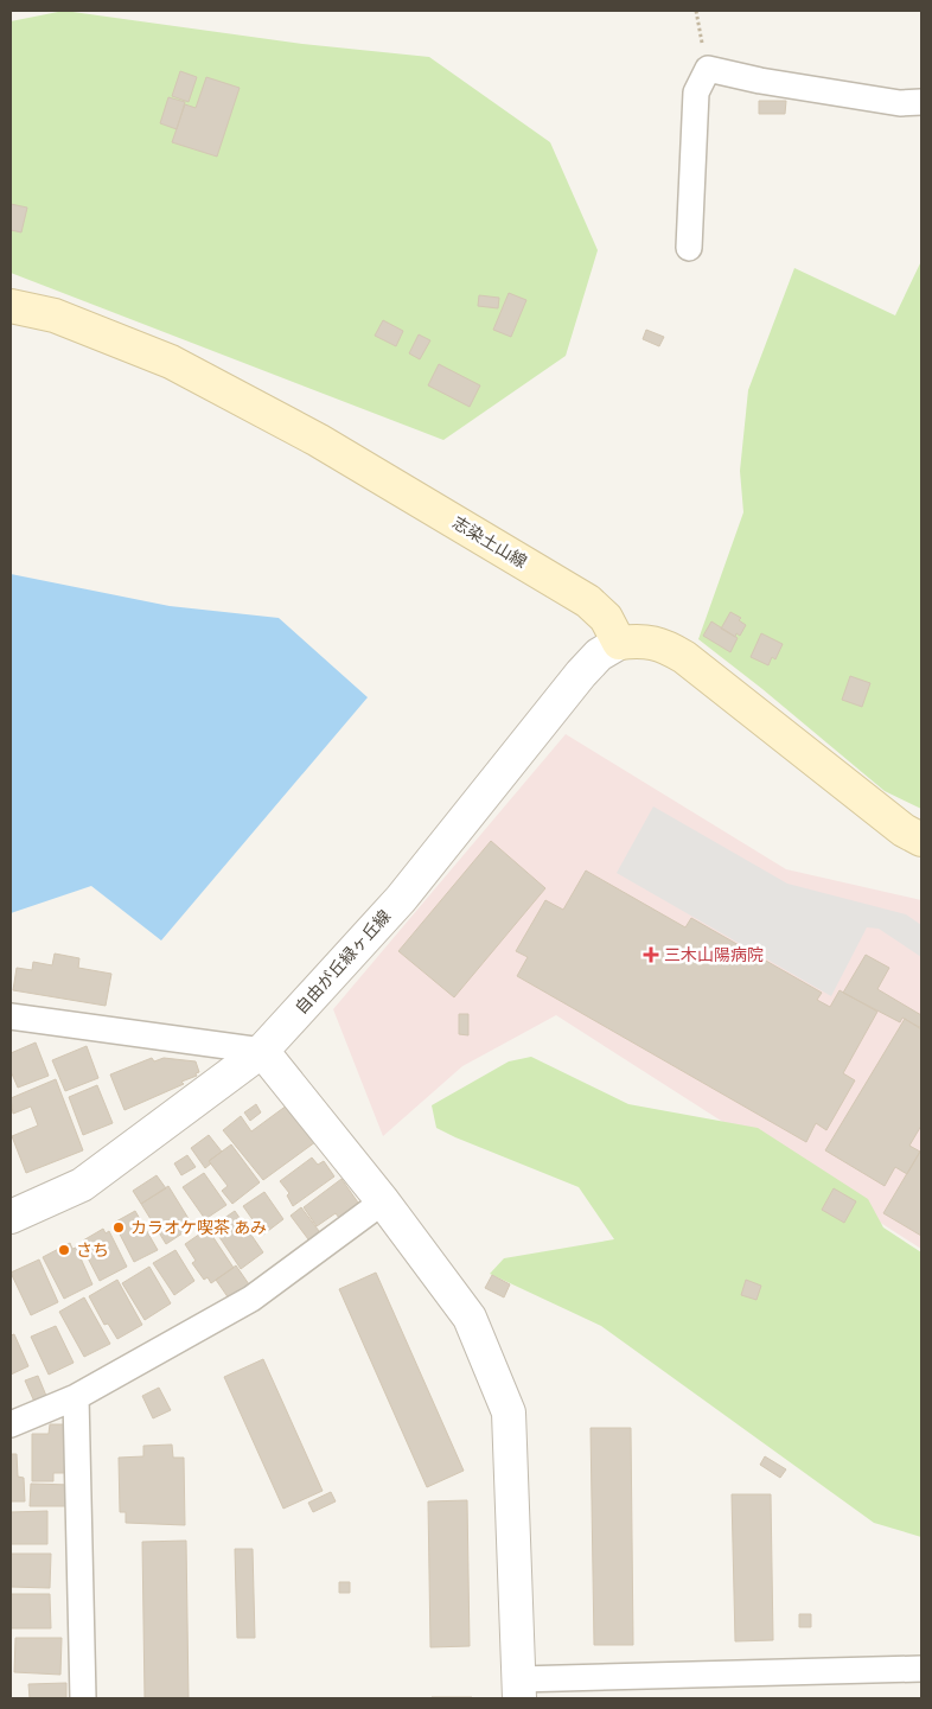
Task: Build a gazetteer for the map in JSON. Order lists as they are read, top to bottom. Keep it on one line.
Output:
{"streets":{"main road":["志染土山線"],"street":["自由が丘緑ヶ丘線"]},"crossings":[["志染土山線","自由が丘緑ヶ丘線"]],"places":{"health":["三木山陽病院"],"other":["カラオケ喫茶 あみ","さち"]}}
